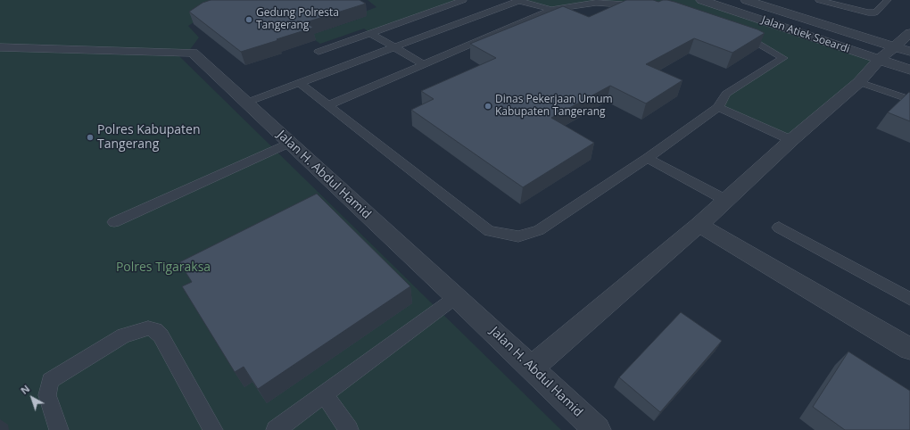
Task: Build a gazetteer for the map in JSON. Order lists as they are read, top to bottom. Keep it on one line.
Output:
{"streets":{"street":["Jalan Atiek Soeardi","Jalan H. Abdul Hamid"]},"parks":["Polres Tigaraksa"],"places":["Gedung Polresta Tangerang","Dinas Pekerjaan Umum Kabupaten Tangerang","Polres Kabupaten Tangerang"],"north":"top left"}
